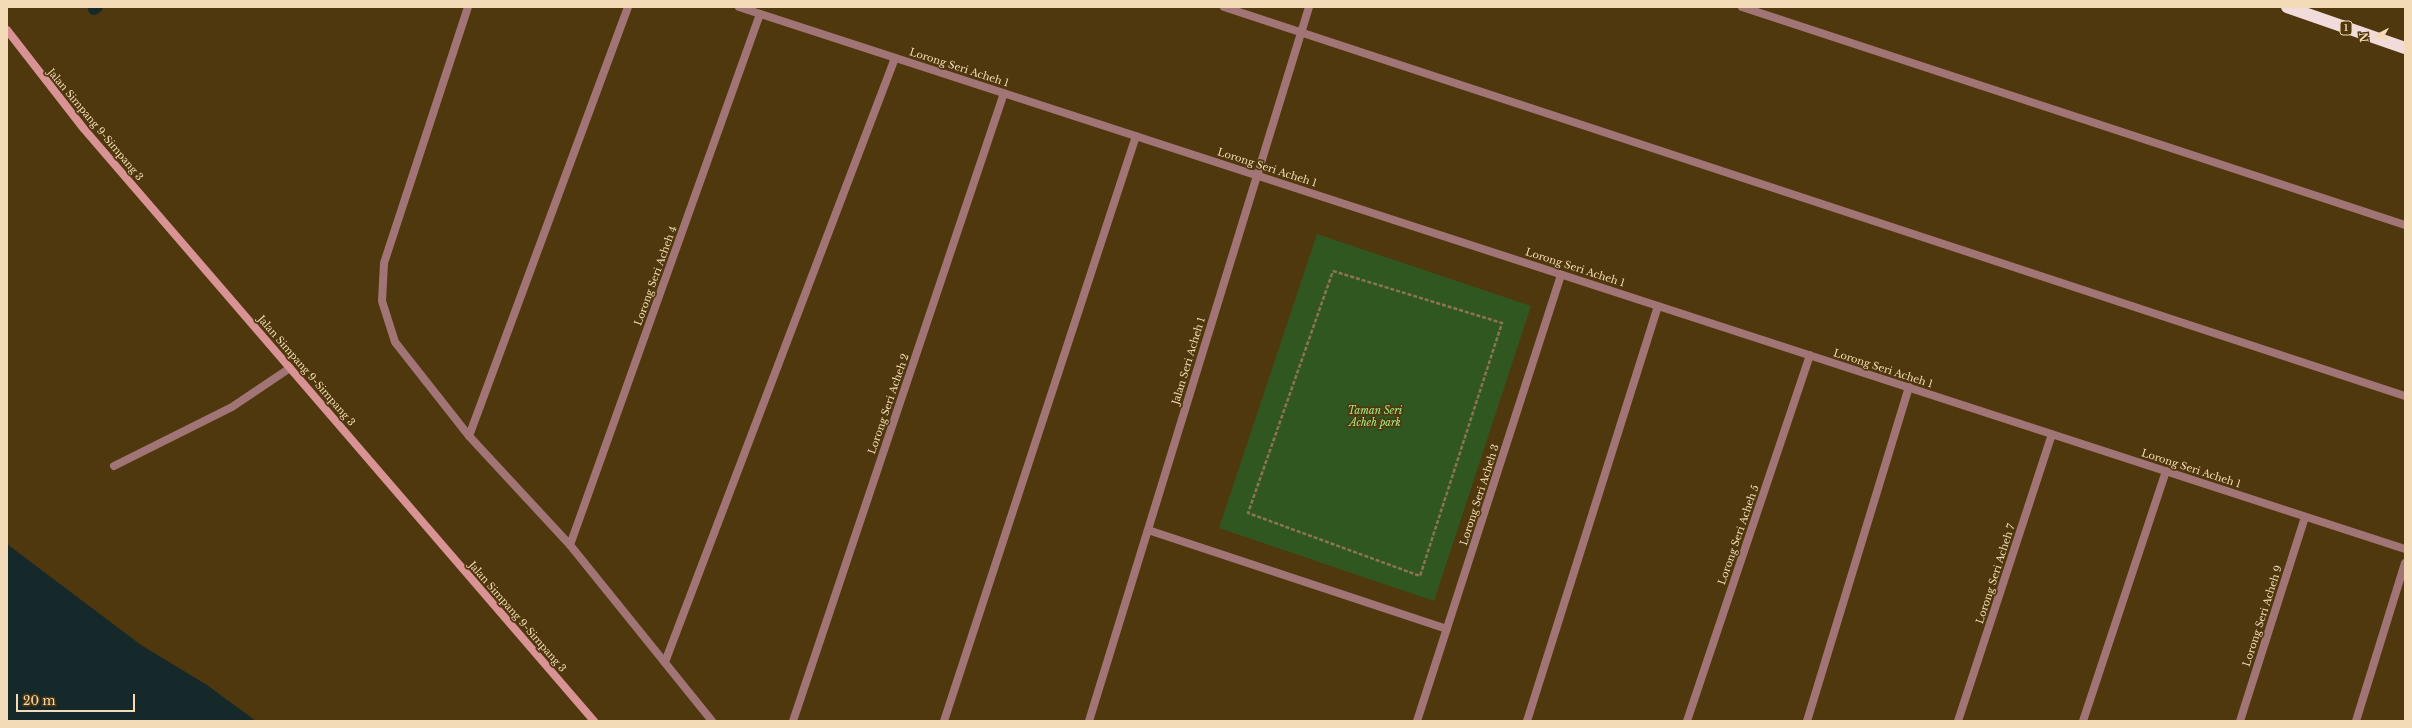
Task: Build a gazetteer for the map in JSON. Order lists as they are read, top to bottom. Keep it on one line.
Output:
{"streets":{"highway":["1"],"street":["Lorong Seri Acheh 1","Jalan Simpang 9-Simpang 3","Lorong Seri Acheh 4","Jalan Seri Acheh 1","Lorong Seri Acheh 2","Lorong Seri Acheh 3","Lorong Seri Acheh 5","Lorong Seri Acheh 7","Lorong Seri Acheh 9"]},"crossings":[["Lorong Seri Acheh 1","Lorong Seri Acheh 4"],["Lorong Seri Acheh 1","Jalan Seri Acheh 1"],["Lorong Seri Acheh 1","Lorong Seri Acheh 2"],["Lorong Seri Acheh 1","Lorong Seri Acheh 3"],["Lorong Seri Acheh 1","Lorong Seri Acheh 5"],["Lorong Seri Acheh 1","Lorong Seri Acheh 7"],["Lorong Seri Acheh 1","Lorong Seri Acheh 9"]],"parks":["Taman Seri Acheh park"],"scale_bar":"20 m","north":"left"}
